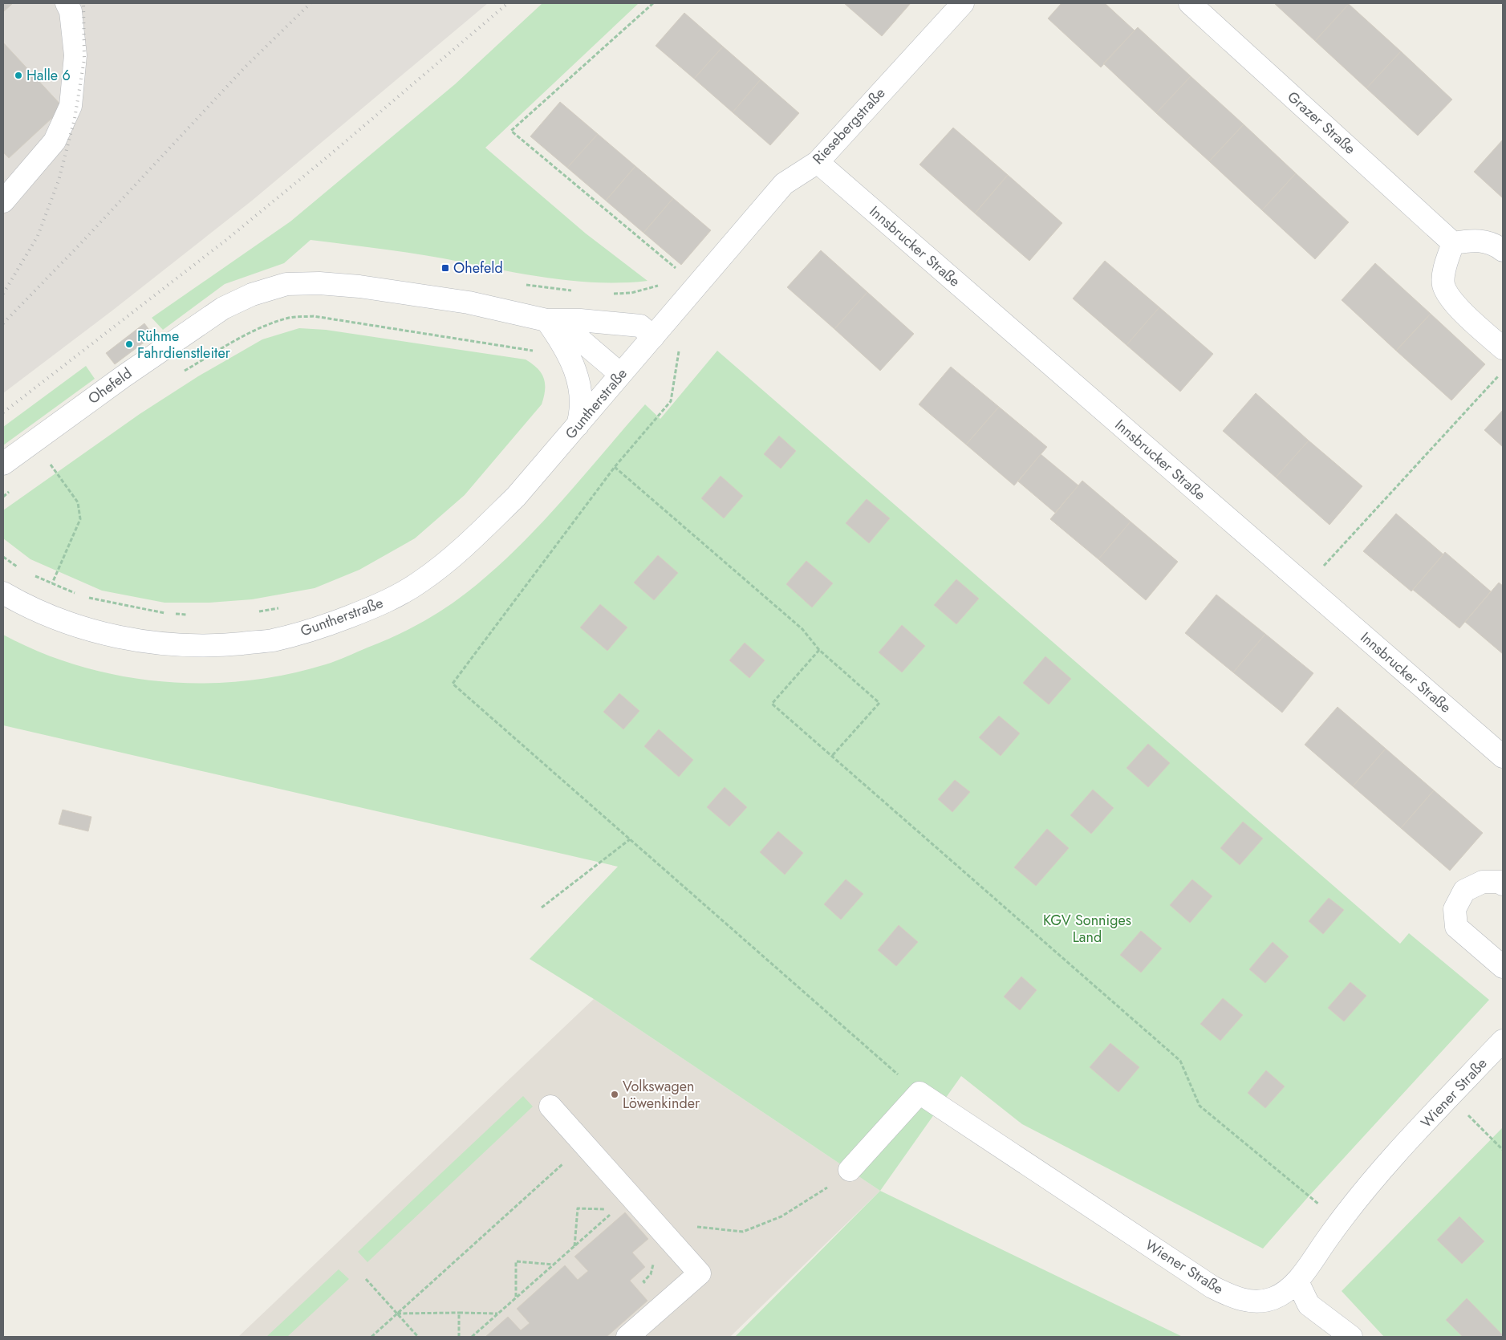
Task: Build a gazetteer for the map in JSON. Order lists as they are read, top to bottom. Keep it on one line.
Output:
{"streets":{"street":["Grazer Straße","Riesebergstraße","Innsbrucker Straße","Ohefeld","Guntherstraße","Wiener Straße"]},"crossings":[["Riesebergstraße","Innsbrucker Straße"],["Riesebergstraße","Ohefeld"],["Riesebergstraße","Guntherstraße"],["Ohefeld","Guntherstraße"]],"parks":["KGV Sonniges Land"],"places":{"other":["Halle 6","Rühme Fahrdienstleiter","Volkswagen Löwenkinder"],"transit":["Ohefeld"]}}
